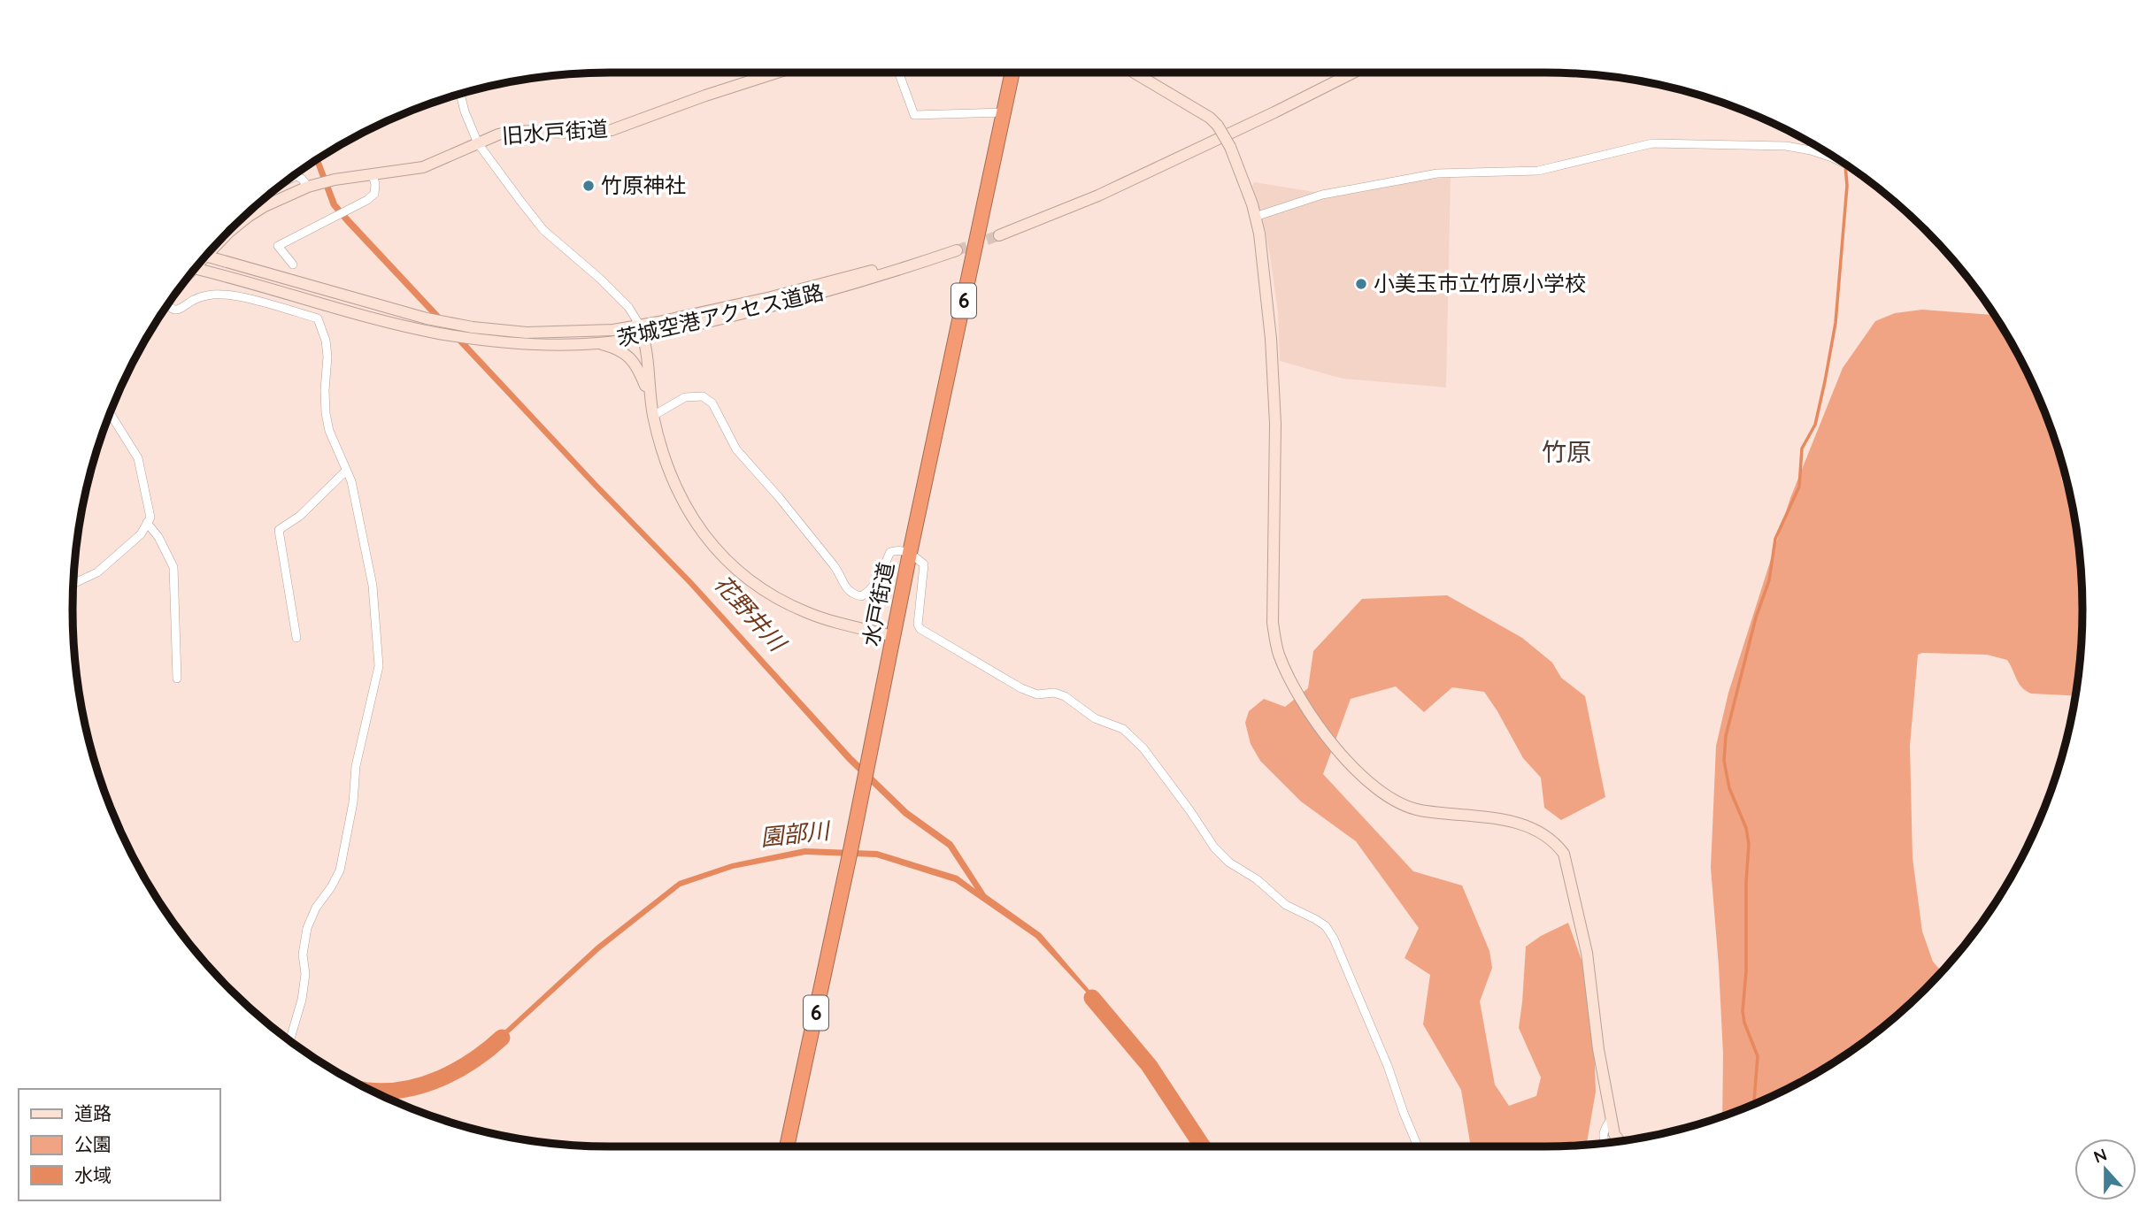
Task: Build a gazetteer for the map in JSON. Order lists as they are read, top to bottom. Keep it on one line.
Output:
{"streets":{"highway":["6","水戸街道"],"main road":["旧水戸街道","茨城空港アクセス道路"]},"districts":["竹原"],"water":["花野井川","園部川"],"places":["竹原神社","小美玉市立竹原小学校"],"legend":["道路","公園","水域"],"north":"top"}
